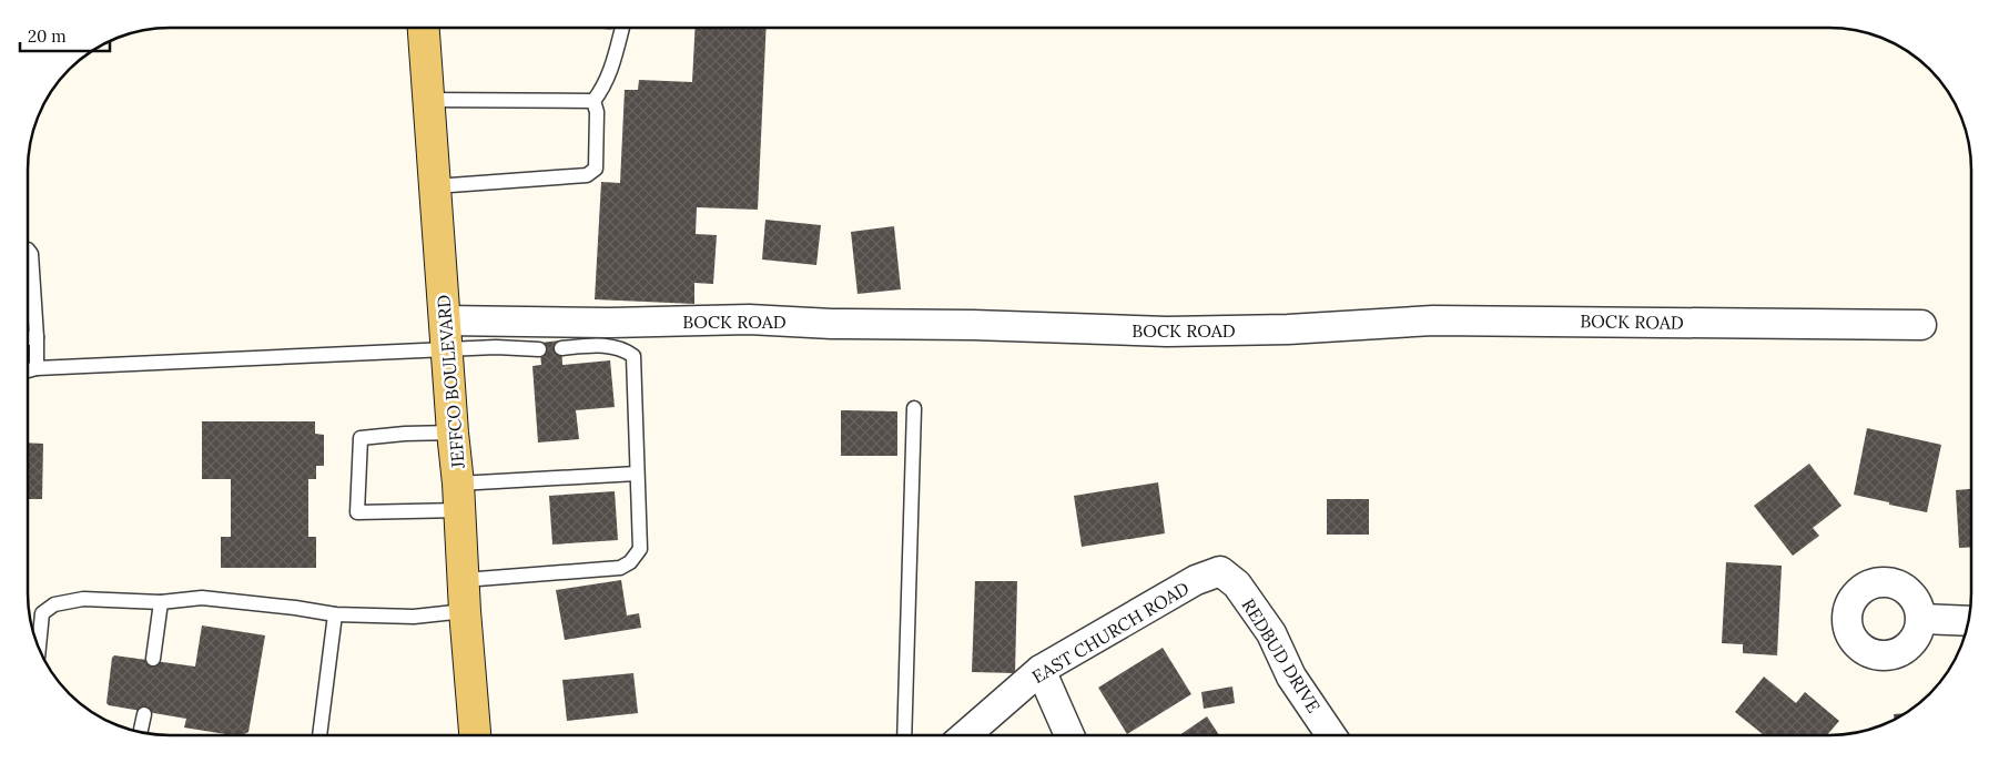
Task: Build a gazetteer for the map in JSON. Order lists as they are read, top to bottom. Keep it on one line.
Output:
{"streets":{"main road":["JEFFCO BOULEVARD"],"street":["BOCK ROAD","EAST CHURCH ROAD","REDBUD DRIVE"]},"crossings":[["BOCK ROAD","JEFFCO BOULEVARD"],["EAST CHURCH ROAD","REDBUD DRIVE"]],"scale_bar":"20 m"}
